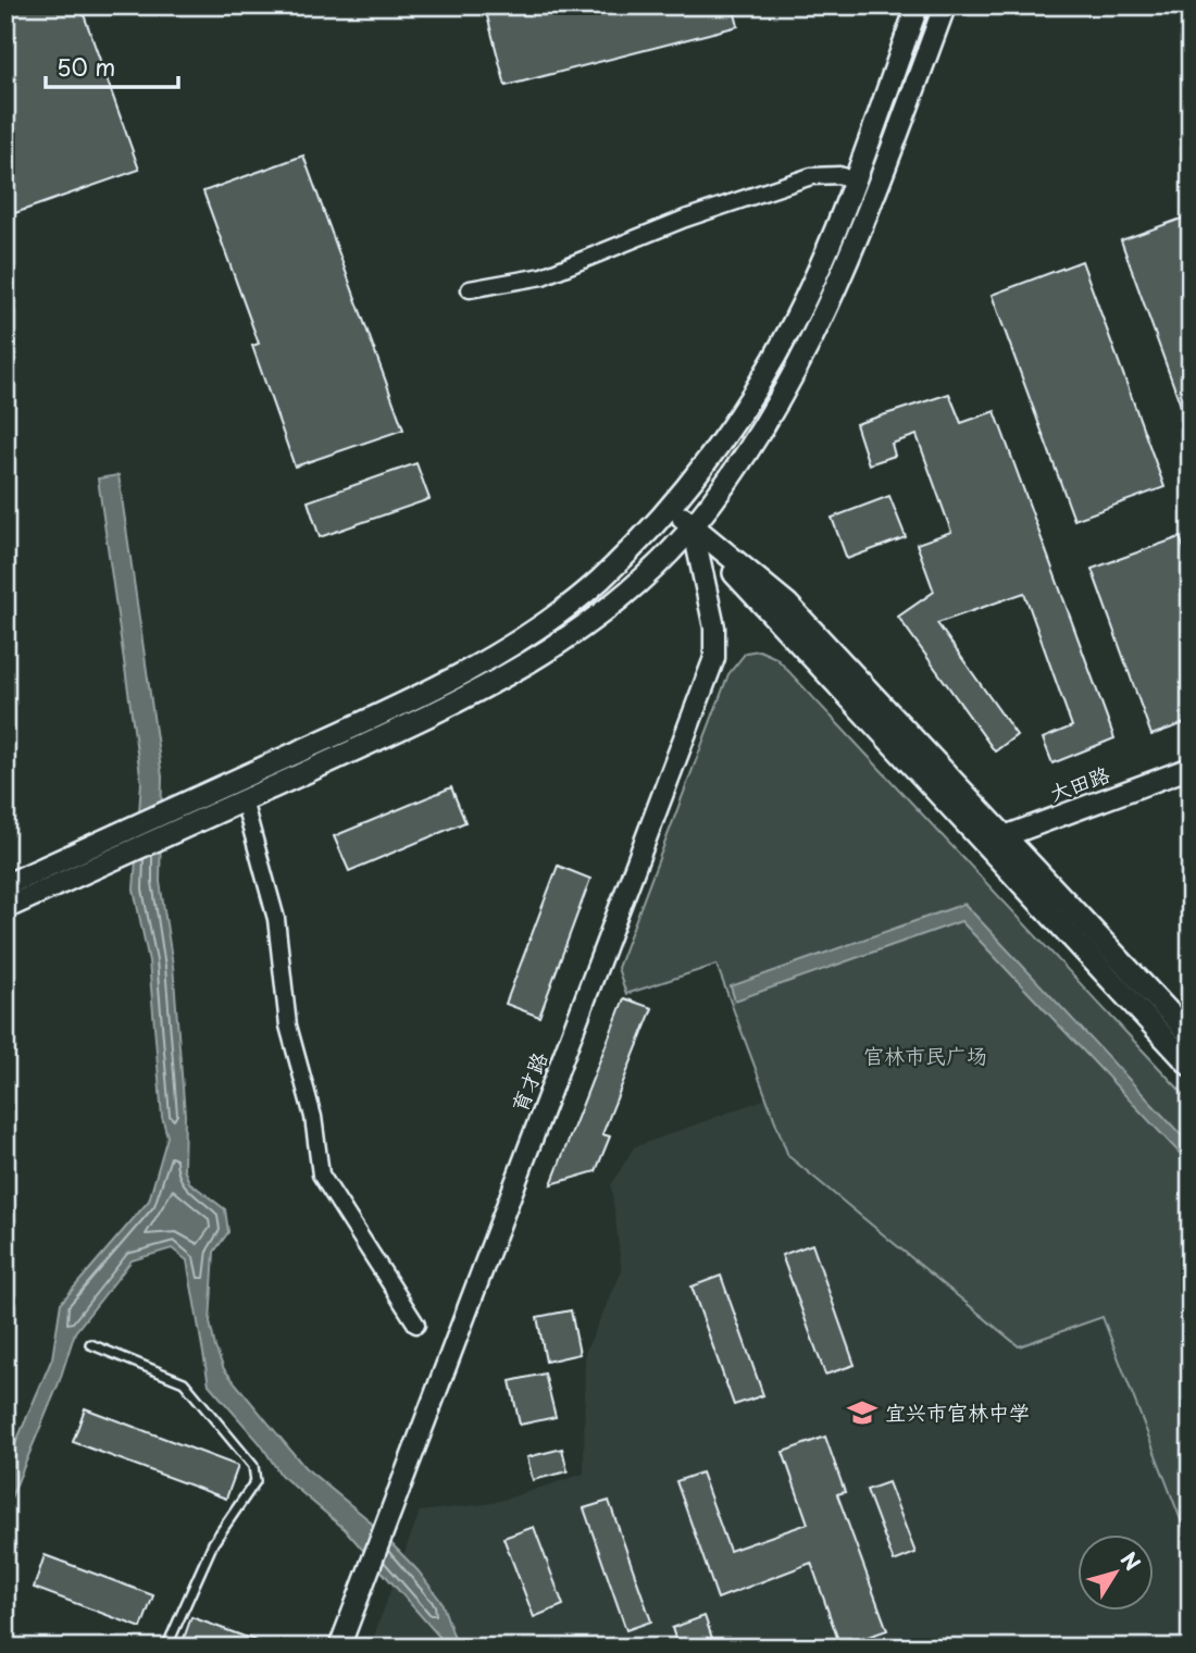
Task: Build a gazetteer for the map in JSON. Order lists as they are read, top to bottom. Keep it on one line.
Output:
{"streets":{"street":["大田路","育才路"]},"parks":["官林市民广场"],"places":{"school or university":["宜兴市官林中学"]},"scale_bar":"50 m","north":"top right"}
